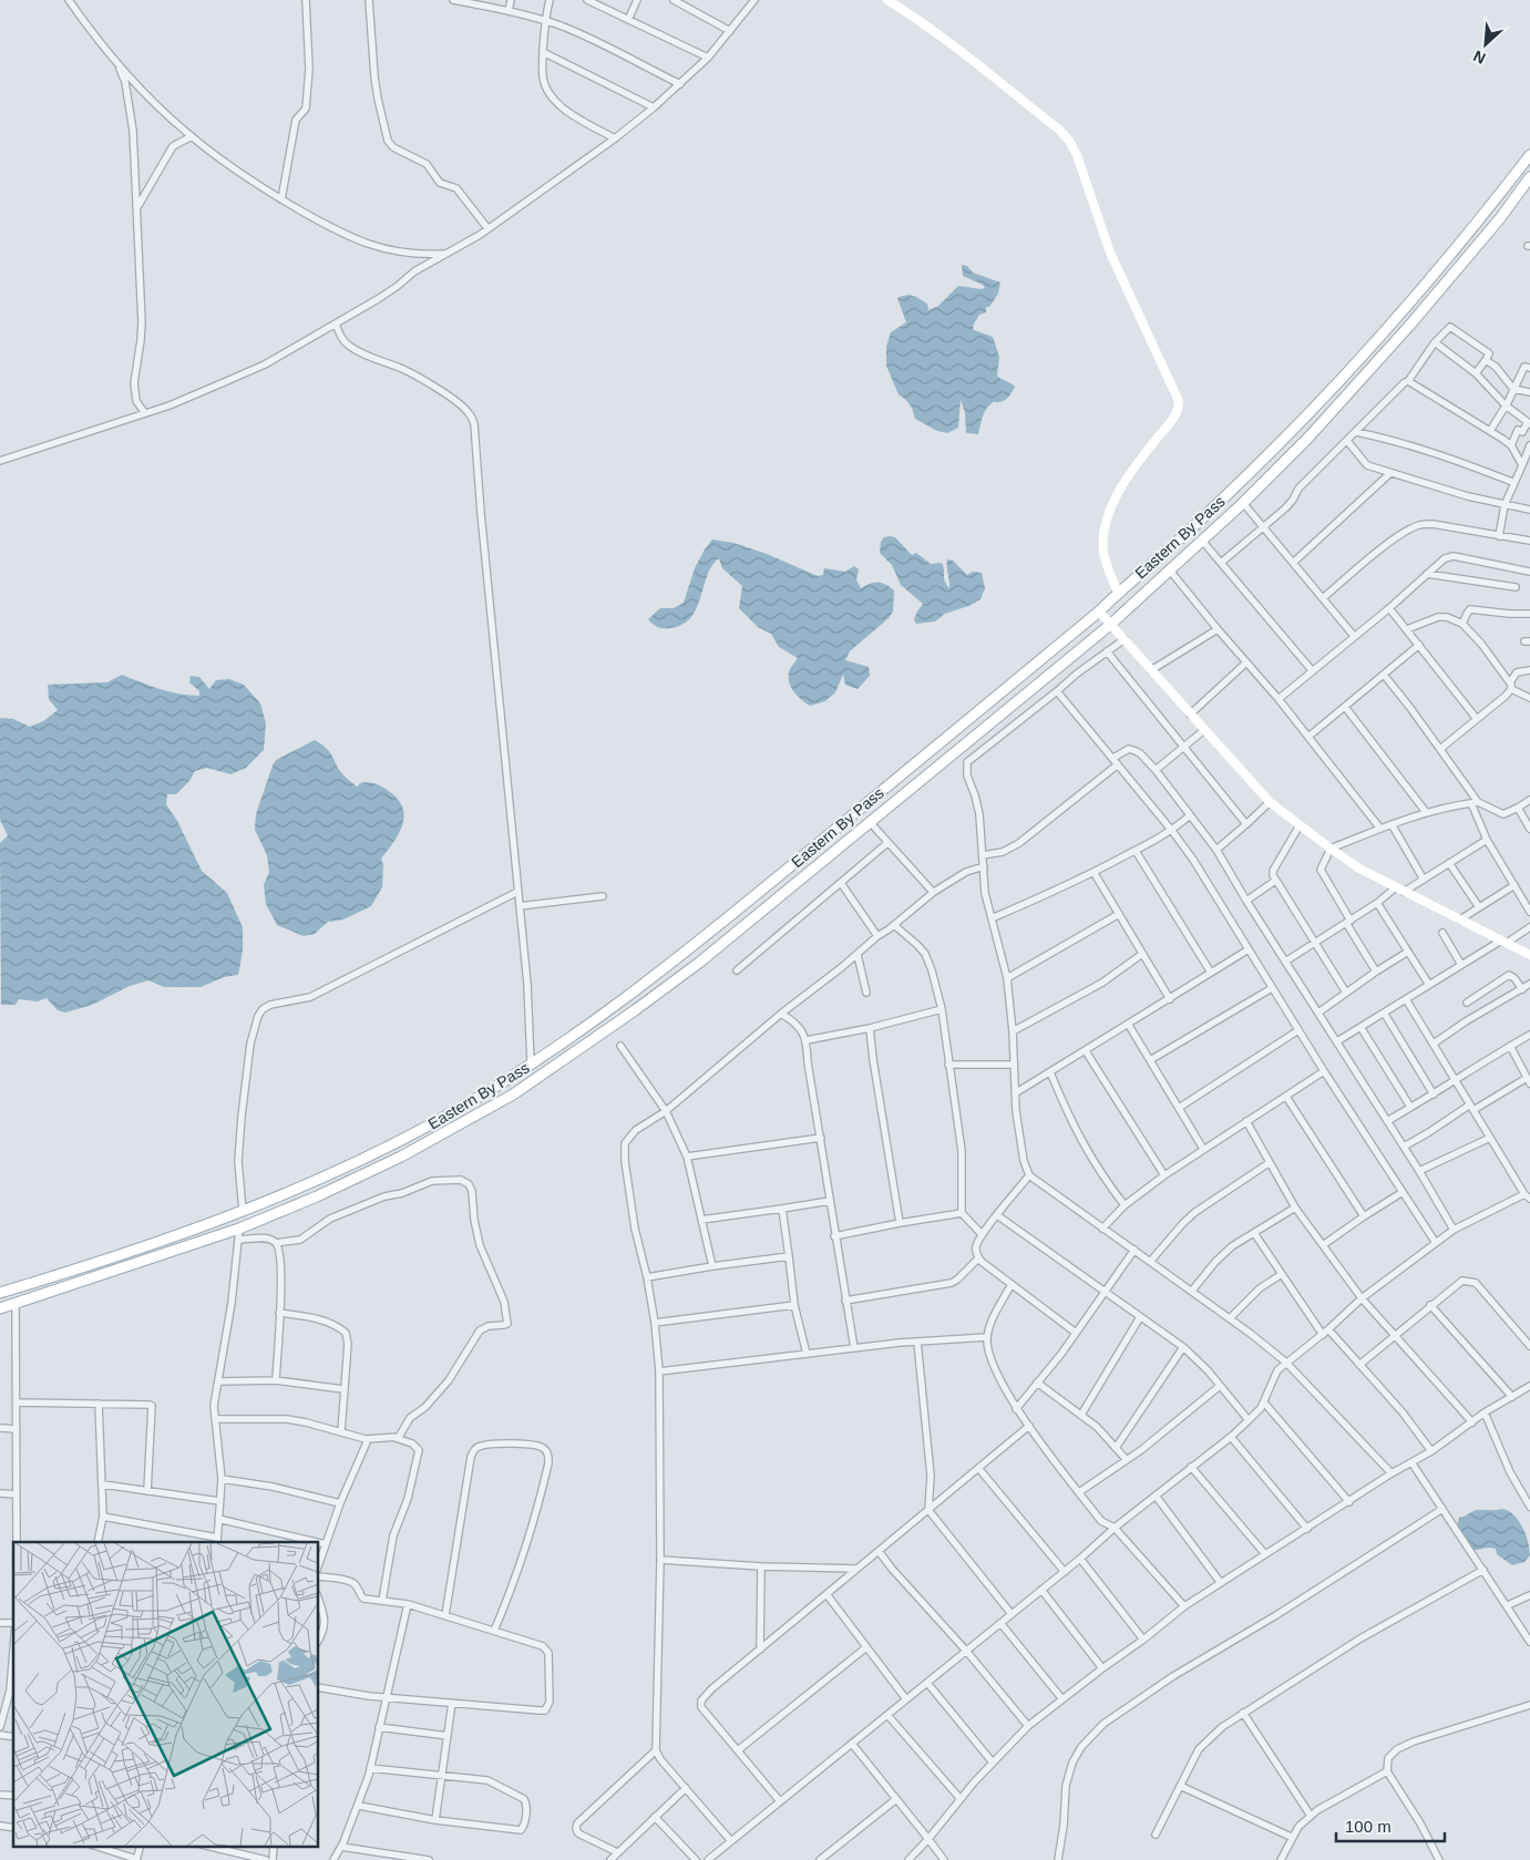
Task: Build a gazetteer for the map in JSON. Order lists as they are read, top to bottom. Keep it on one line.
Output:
{"streets":{"main road":["Eastern By Pass"]},"scale_bar":"100 m","north":"bottom left"}
